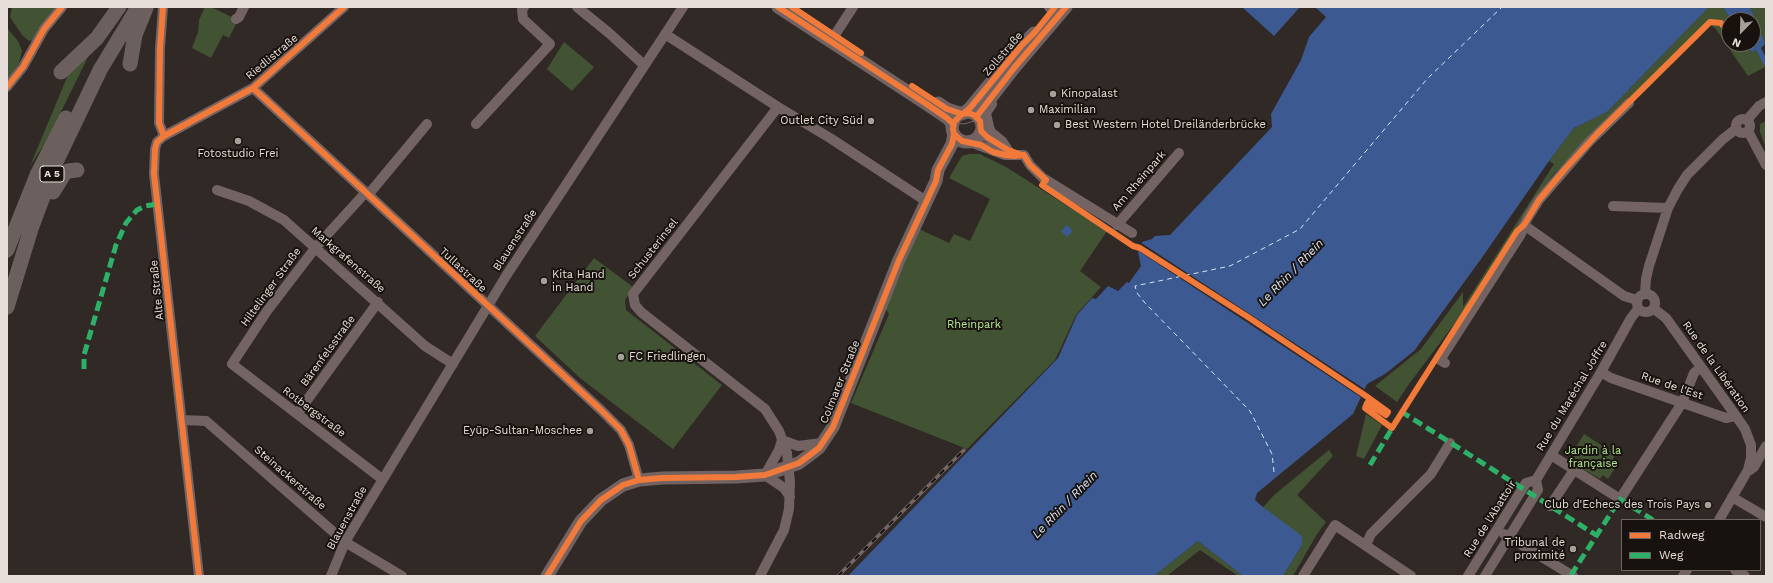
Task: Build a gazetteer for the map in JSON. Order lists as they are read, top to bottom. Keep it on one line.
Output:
{"streets":{"highway":["A 5"],"main road":["Zollstraße","Colmarer Straße"],"street":["Riedlistraße","Am Rheinpark","Blauenstraße","Schusterinsel","Markgrafenstraße","Tullastraße","Hiltelinger Straße","Alte Straße","Bärenfelsstraße","Rue de la Libération","Rue de l'Est","Rue du Maréchal Joffre","Rotbergstraße","Steinackerstraße","Rue de l'Abattoir"]},"crossings":[["Zollstraße","Colmarer Straße"],["Riedlistraße","Tullastraße"],["Riedlistraße","Alte Straße"],["Blauenstraße","Markgrafenstraße"],["Blauenstraße","Tullastraße"],["Blauenstraße","Rotbergstraße"],["Blauenstraße","Steinackerstraße"],["Schusterinsel","Colmarer Straße"],["Markgrafenstraße","Hiltelinger Straße"],["Markgrafenstraße","Bärenfelsstraße"],["Tullastraße","Hiltelinger Straße"],["Tullastraße","Colmarer Straße"],["Hiltelinger Straße","Rotbergstraße"],["Alte Straße","Steinackerstraße"],["Bärenfelsstraße","Rotbergstraße"],["Rue de la Libération","Rue de l'Est"],["Rue de la Libération","Rue du Maréchal Joffre"],["Rue de l'Est","Rue du Maréchal Joffre"],["Rue du Maréchal Joffre","Rue de l'Abattoir"]],"water":["Le Rhin / Rhein"],"parks":["Rheinpark","Jardin à la française"],"places":["Kinopalast","Maximilian","Outlet City Süd","Best Western Hotel Dreiländerbrücke","Fotostudio Frei","Kita Hand in Hand","FC Friedlingen","Eyüp-Sultan-Moschee","Club d'Echecs des Trois Pays","Tribunal de proximité"],"legend":["Radweg","Weg"],"north":"bottom left"}
